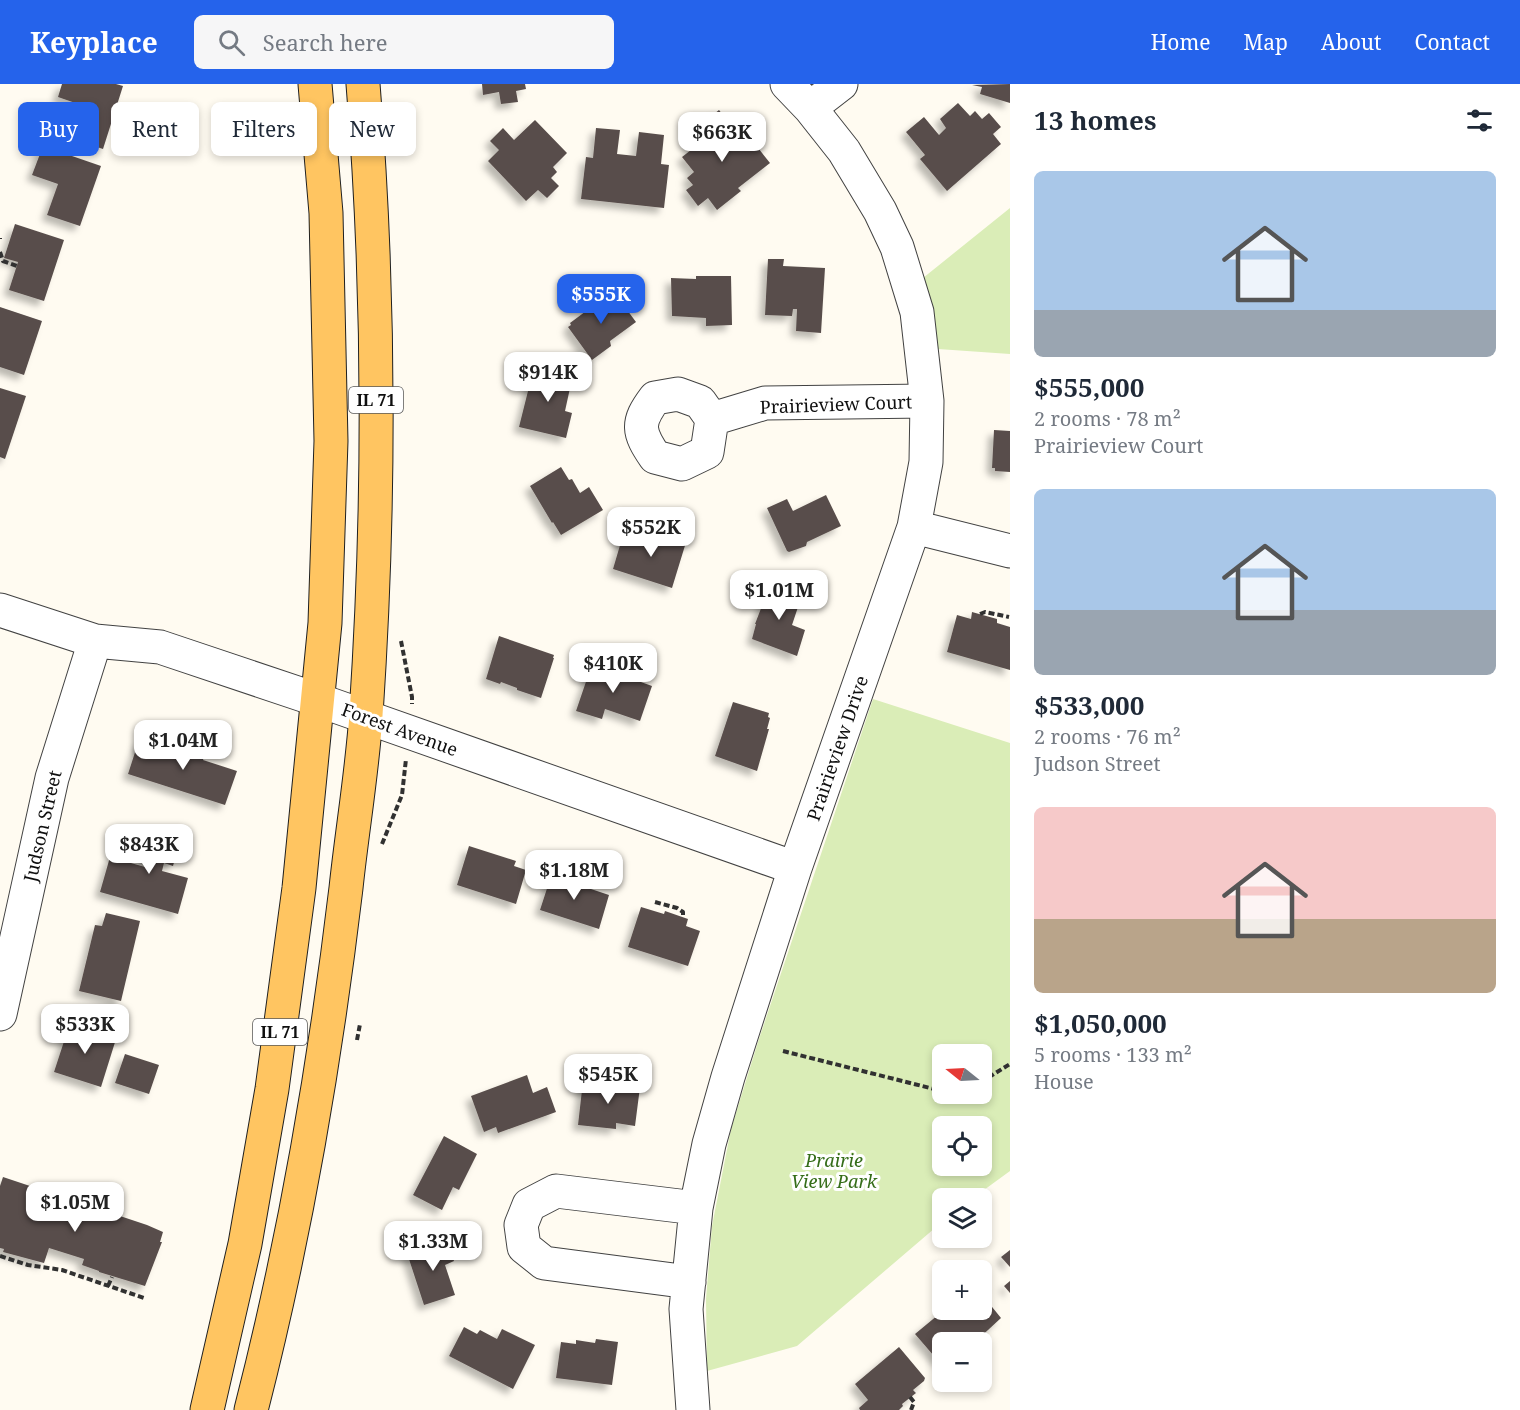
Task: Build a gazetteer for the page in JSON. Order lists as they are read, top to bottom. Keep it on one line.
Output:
{"streets":{"main road":["IL 71"],"street":["Prairieview Court","Forest Avenue","Prairieview Drive","Judson Street"]},"crossings":[["IL 71","Forest Avenue"],["Prairieview Court","Prairieview Drive"],["Forest Avenue","Prairieview Drive"],["Forest Avenue","Judson Street"]],"parks":["Prairie View Park"],"north":"left","page":{"header":"Keyplace","search":"Search here","nav":["Home","Map","About","Contact"],"heading":"13 homes","chip":["Buy","Rent","Filters","New"],"price":["$663K","$555K","$914K","$552K","$1.01M","$410K","$1.04M","$843K","$1.18M","$533K","$545K","$1.05M","$1.33M"],"list":[{"name":"$555,000","note":"2 rooms · 78 m² · Prairieview Court"},{"name":"$533,000","note":"2 rooms · 76 m² · Judson Street"},{"name":"$1,050,000","note":"5 rooms · 133 m² · House"}],"map_buttons":["+","−"]}}
